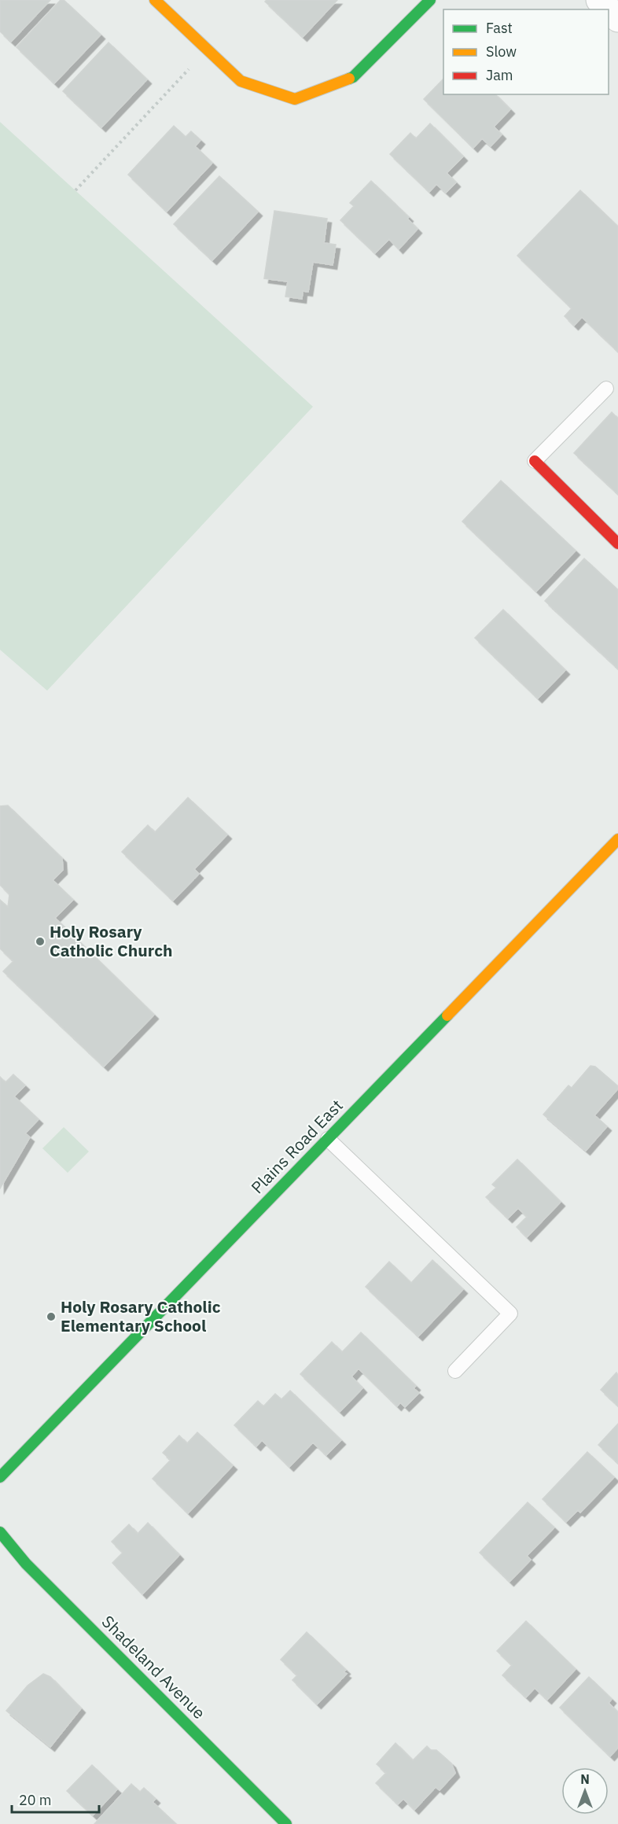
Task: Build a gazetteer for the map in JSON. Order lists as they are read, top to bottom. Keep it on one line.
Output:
{"streets":{"main road":["Plains Road East","Shadeland Avenue"]},"places":["Holy Rosary Catholic Church","Holy Rosary Catholic Elementary School"],"legend":["Fast","Slow","Jam"],"scale_bar":"20 m","north":"top"}
